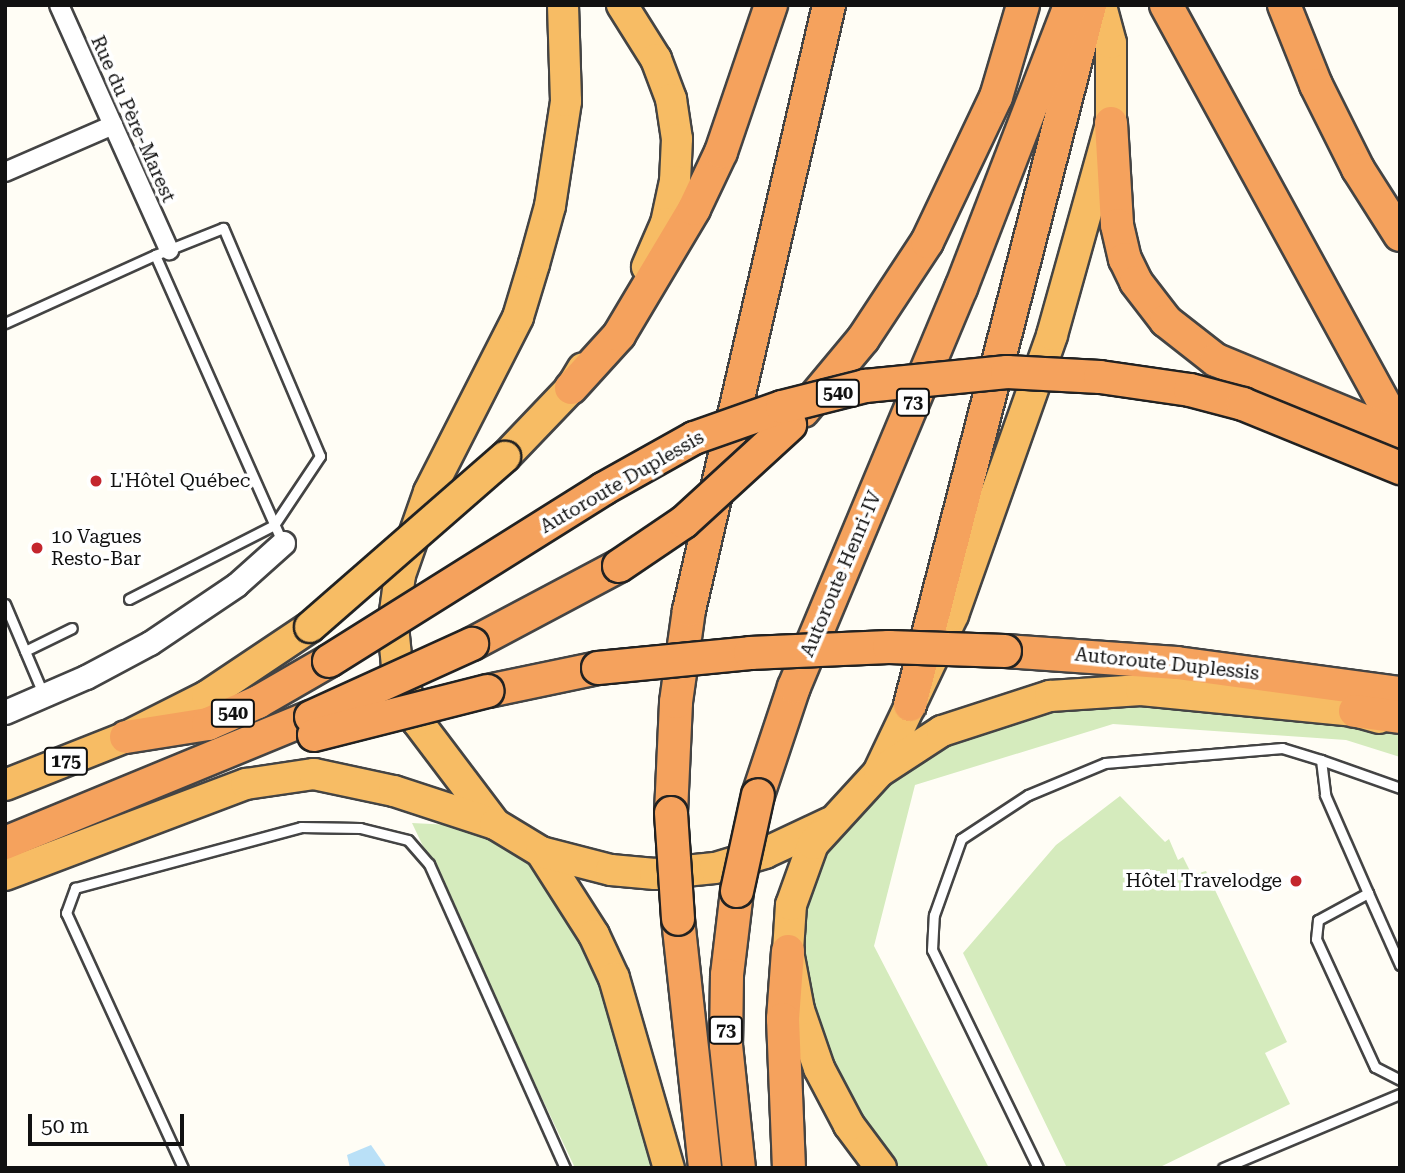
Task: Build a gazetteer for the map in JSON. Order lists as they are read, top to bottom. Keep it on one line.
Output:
{"streets":{"highway":["540","73","Autoroute Duplessis","Autoroute Henri-IV","175"],"street":["Rue du Père-Marest"]},"crossings":[["Autoroute Duplessis","175"]],"places":["L'Hôtel Québec","10 Vagues Resto-Bar","Hôtel Travelodge"],"scale_bar":"50 m"}
